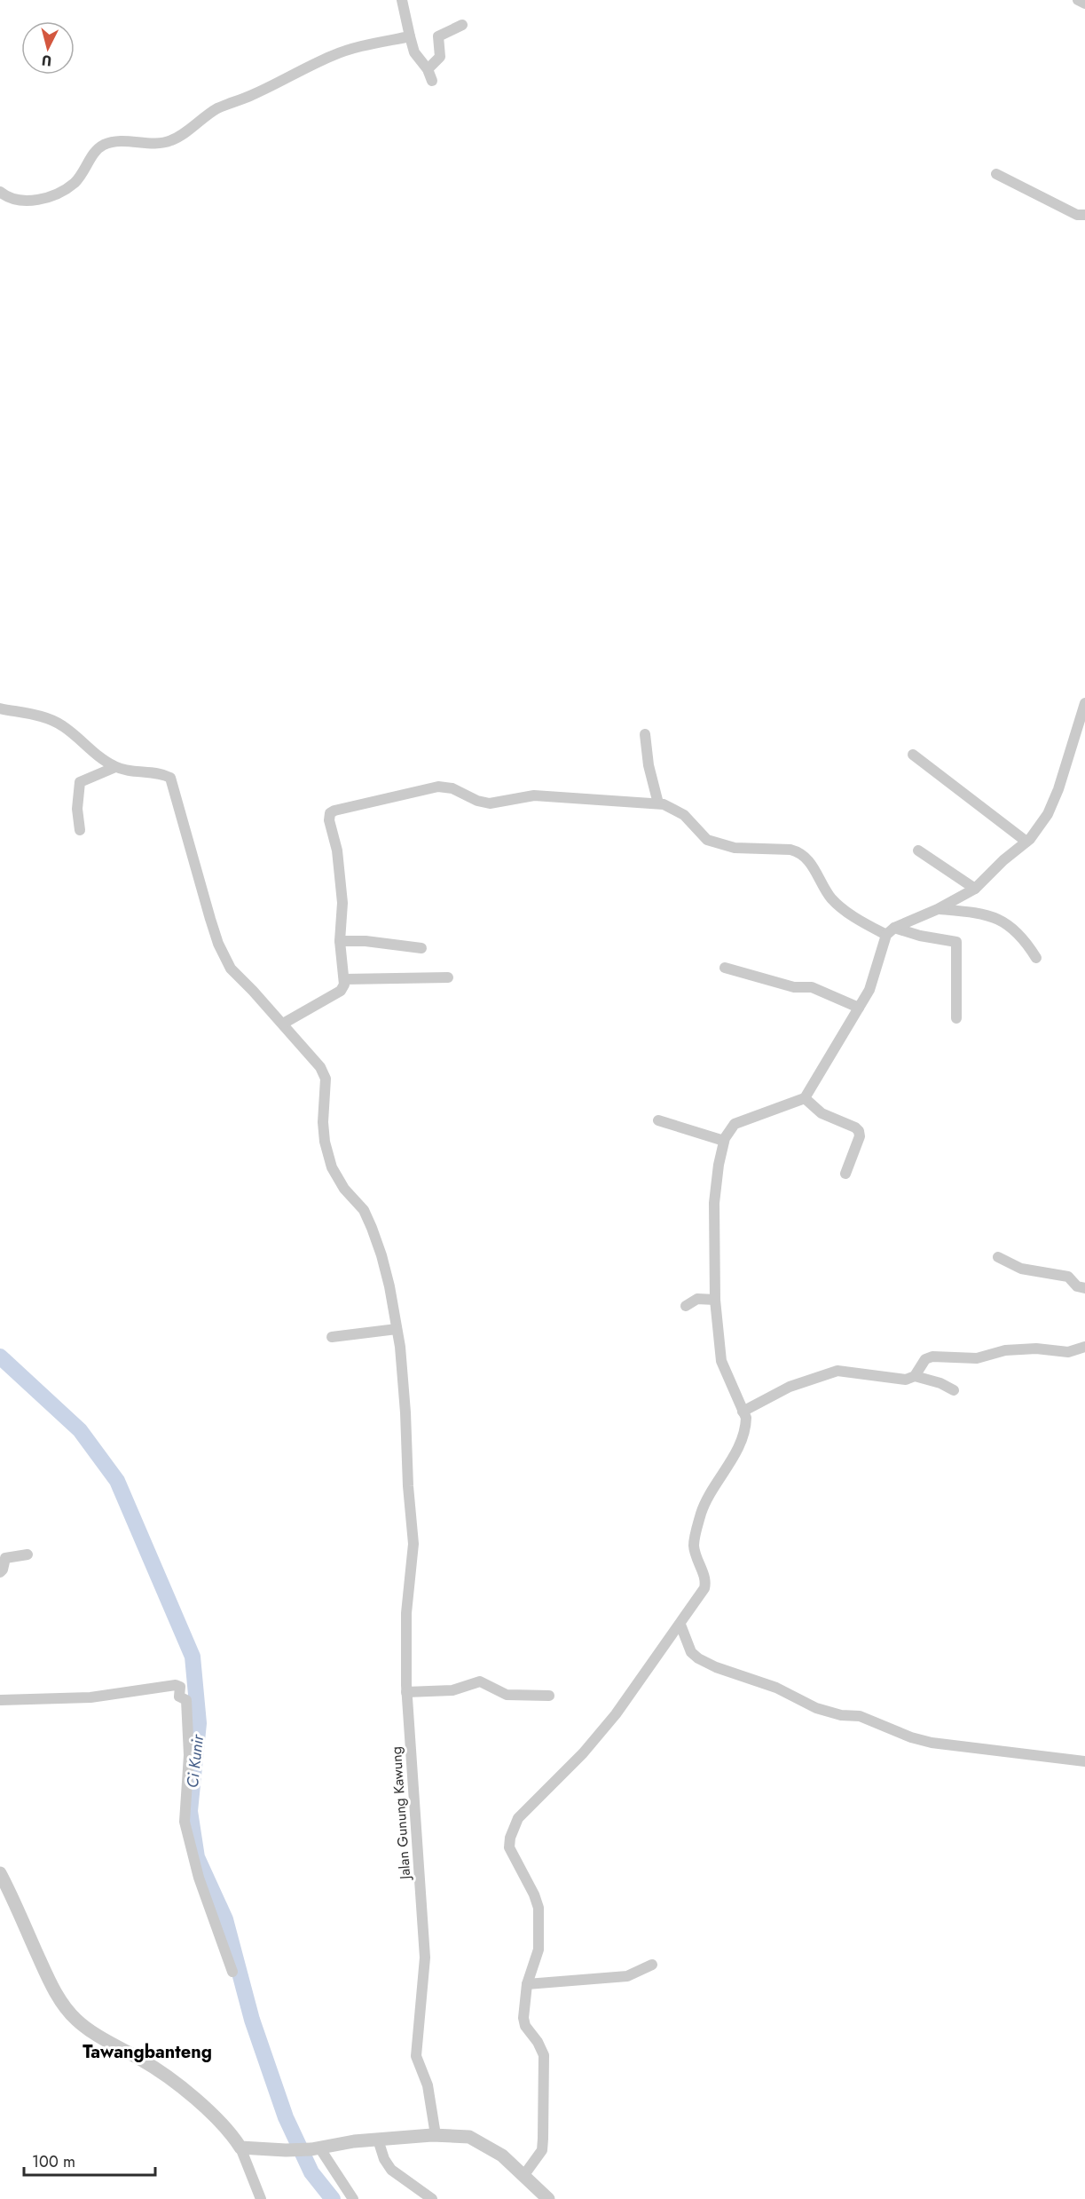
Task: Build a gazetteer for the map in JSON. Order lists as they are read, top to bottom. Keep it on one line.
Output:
{"streets":{"street":["Jalan Gunung Kawung"]},"districts":["Tawangbanteng"],"water":["Ci Kunir"],"scale_bar":"100 m","north":"bottom"}
